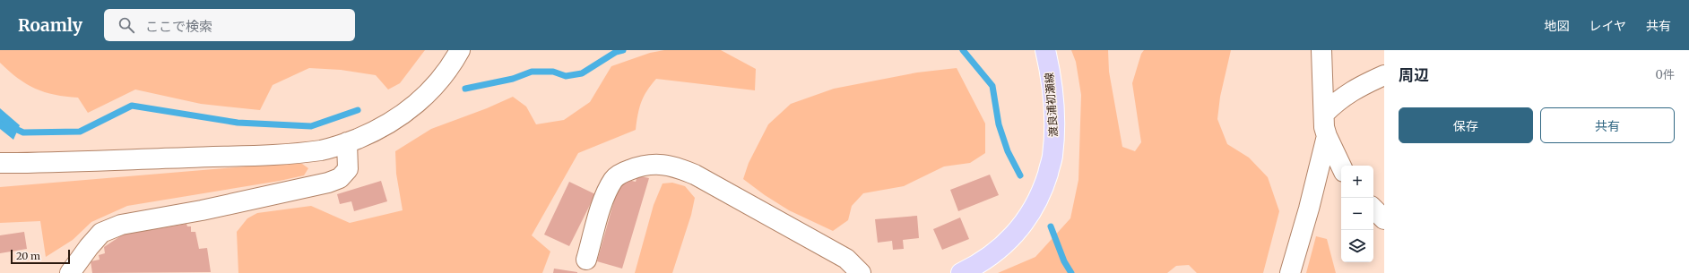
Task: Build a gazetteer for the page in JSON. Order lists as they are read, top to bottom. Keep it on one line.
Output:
{"streets":{"main road":["渡良浦初瀬線"]},"scale_bar":"20 m","page":{"header":"Roamly","search":"ここで検索","nav":["地図","レイヤ","共有"],"heading":["周辺","0件"],"buttons":["保存","共有"],"map_buttons":["+","−"],"scale":"20 m"}}
